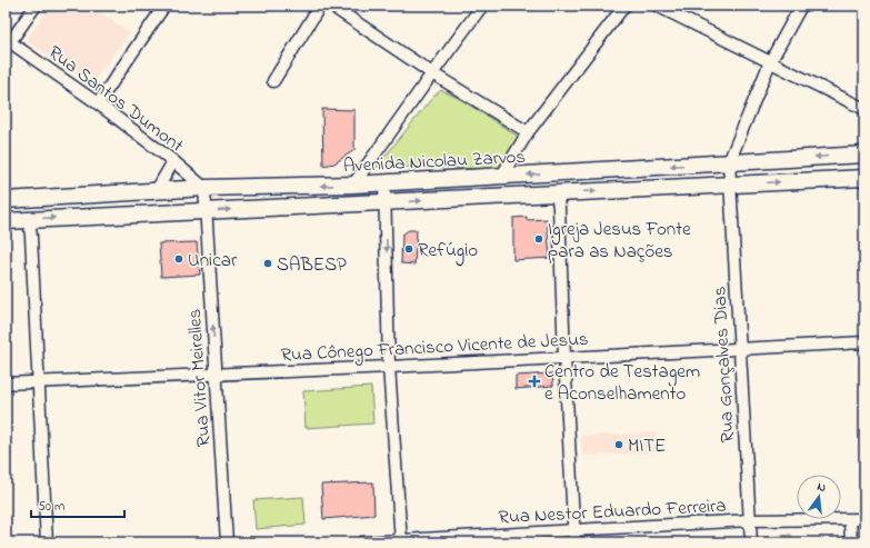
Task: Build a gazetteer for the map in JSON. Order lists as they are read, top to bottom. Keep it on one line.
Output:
{"streets":{"main road":["Avenida Nicolau Zarvos"],"street":["Rua Santos Dumont","Rua Cônego Francisco Vicente de Jesus","Rua Gonçalves Dias","Rua Vitor Meirelles","Rua Nestor Eduardo Ferreira"]},"crossings":[["Rua Santos Dumont","Avenida Nicolau Zarvos"],["Rua Santos Dumont","Rua Vitor Meirelles"],["Avenida Nicolau Zarvos","Rua Gonçalves Dias"],["Avenida Nicolau Zarvos","Rua Vitor Meirelles"],["Rua Cônego Francisco Vicente de Jesus","Rua Gonçalves Dias"],["Rua Cônego Francisco Vicente de Jesus","Rua Vitor Meirelles"],["Rua Gonçalves Dias","Rua Nestor Eduardo Ferreira"]],"one_way":["Rua Vitor Meirelles"],"places":{"other":["Igreja Jesus Fonte para as Nações","Refúgio","Unicar","SABESP","MITE"],"health":["Centro de Testagem e Aconselhamento"]},"scale_bar":"50 m","north":"top"}
